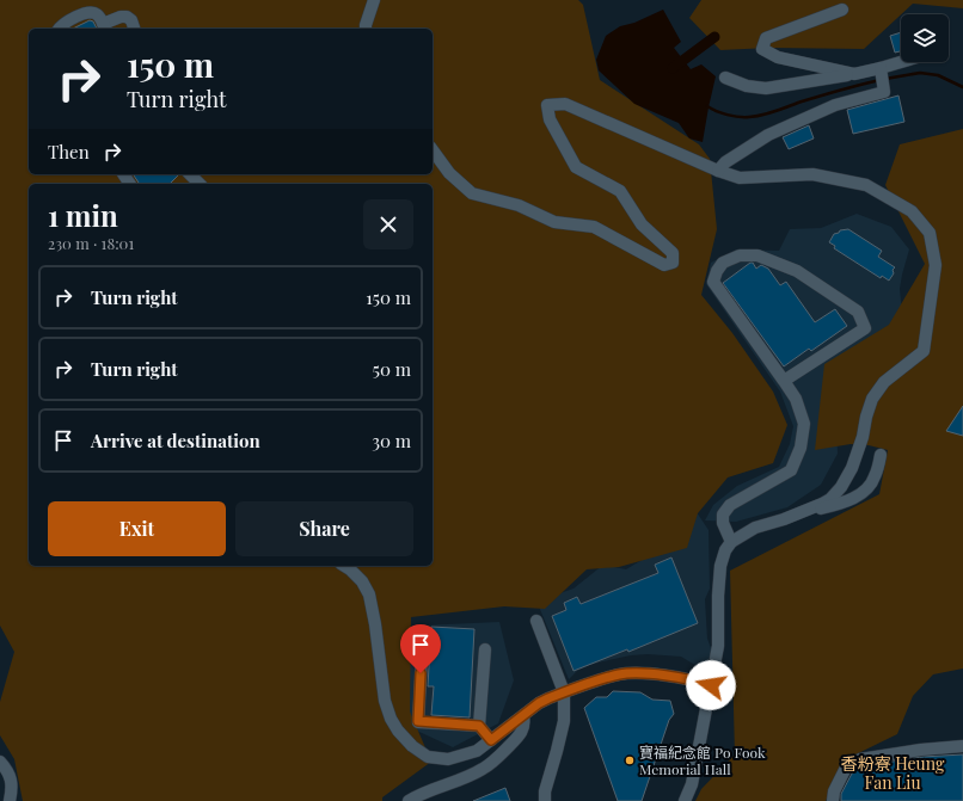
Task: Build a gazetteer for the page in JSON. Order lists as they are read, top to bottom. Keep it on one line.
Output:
{"districts":["香粉寮 Heung Fan Liu"],"places":["寶福紀念館 Po Fook Memorial Hall"],"page":{"turn":["150 m","Turn right"],"then":"Then","heading":["1 min","230 m · 18:01"],"list":[{"name":"Turn right","value":"150 m"},{"name":"Turn right","value":"50 m"},{"name":"Arrive at destination","value":"30 m"}],"buttons":["Exit","Share"]}}
